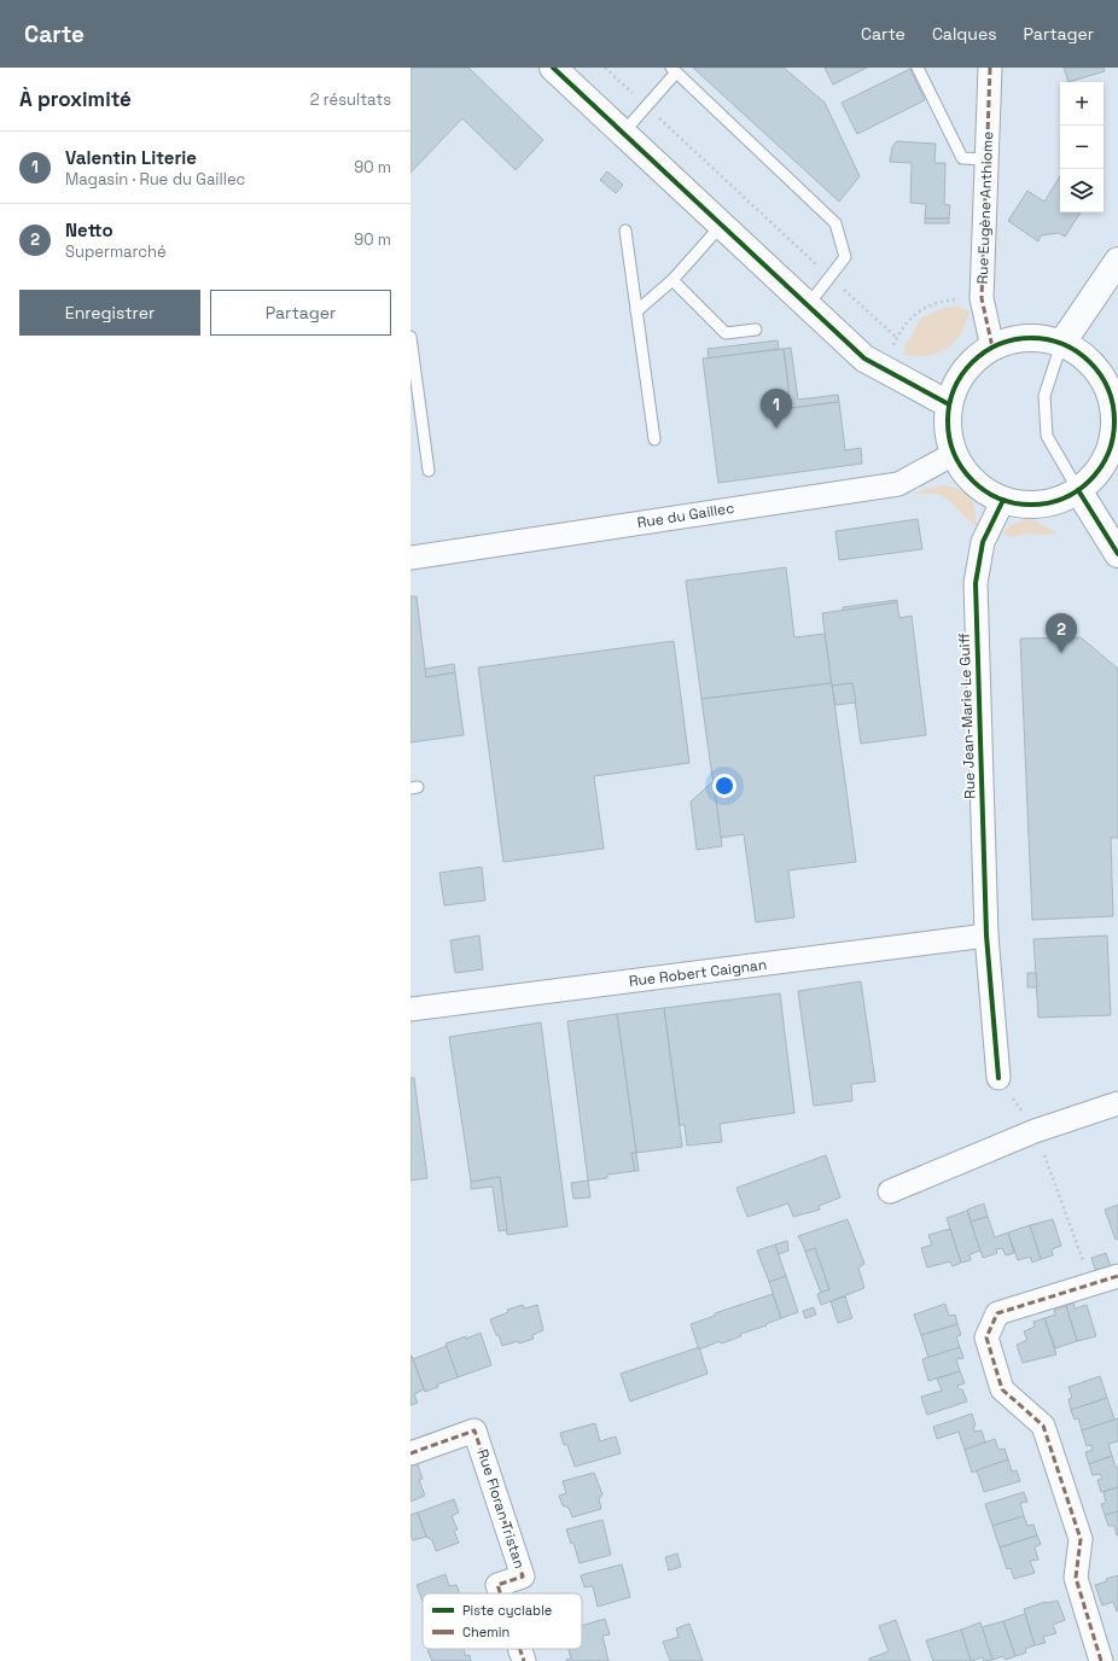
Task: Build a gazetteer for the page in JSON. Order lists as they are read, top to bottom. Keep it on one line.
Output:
{"streets":{"street":["Rue Eugène Anthiome","Rue du Gaillec","Rue Jean-Marie Le Guiff","Rue Robert Caignan","Rue Floran Tristan"]},"crossings":[["Rue Jean-Marie Le Guiff","Rue Robert Caignan"]],"legend":["Piste cyclable","Chemin"],"page":{"header":"Carte","nav":["Carte","Calques","Partager"],"heading":["À proximité","2 résultats"],"map_buttons":["+","−"],"list":[{"mark":"1","name":"Valentin Literie","note":"Magasin · Rue du Gaillec","value":"90 m"},{"mark":"2","name":"Netto","note":"Supermarché","value":"90 m"}],"buttons":["Enregistrer","Partager"],"pins":["1","2"]}}
